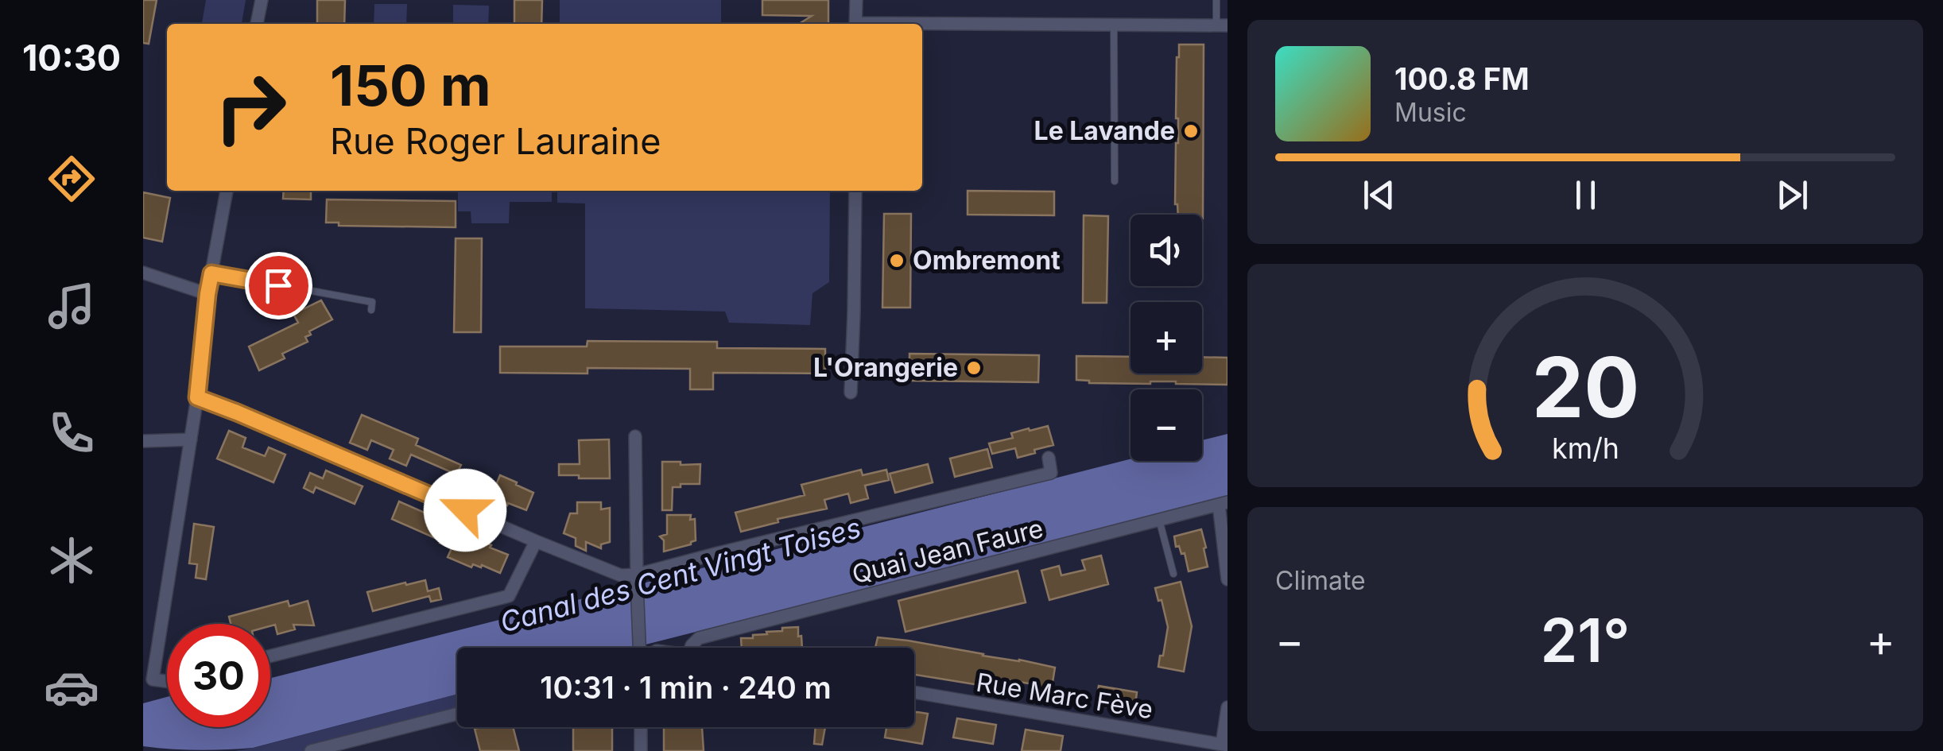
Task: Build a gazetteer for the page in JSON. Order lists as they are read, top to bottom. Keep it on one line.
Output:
{"streets":{"street":["Quai Jean Faure","Rue Marc Fève"]},"water":["Canal des Cent Vingt Toises"],"places":["Le Lavande","Ombremont","L'Orangerie"],"page":{"tabs":"10:30","turn":["150 m","Rue Roger Lauraine"],"song":["100.8 FM","Music"],"map_buttons":["+","−"],"tile":"Climate","heat":["−","21°","+"],"limit":"30","trip":"10:31 · 1 min · 240 m","gauge":["20","km/h"]}}
